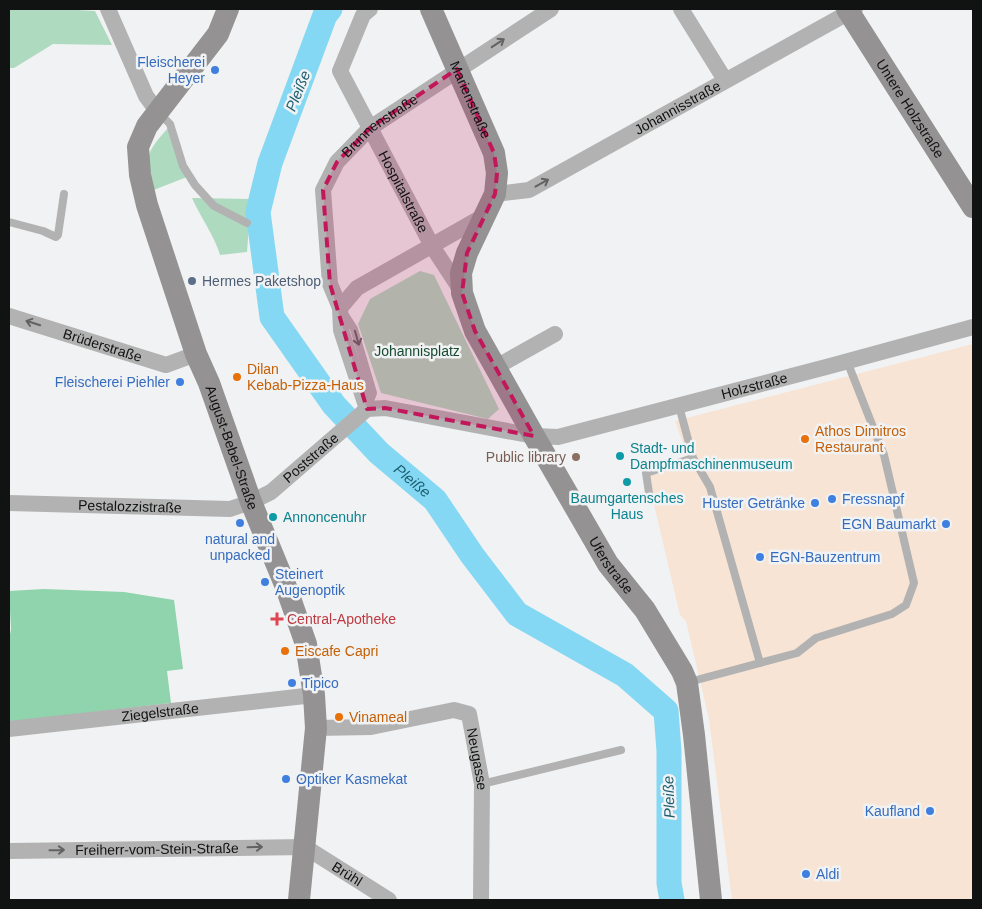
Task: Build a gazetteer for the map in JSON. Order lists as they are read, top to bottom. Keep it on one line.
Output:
{"streets":{"street":["Marienstraße","Johannisstraße","Untere Holzstraße","Brunnenstraße","Hospitalstraße","Brüderstraße","Holzstraße","August-Bebel-Straße","Poststraße","Pestalozzistraße","Uferstraße","Ziegelstraße","Neugasse","Freiherr-vom-Stein-Straße","Brühl"]},"crossings":[["Marienstraße","Johannisstraße"],["Marienstraße","Brunnenstraße"],["Marienstraße","Uferstraße"],["Johannisstraße","Untere Holzstraße"],["Johannisstraße","Uferstraße"],["Brunnenstraße","Hospitalstraße"],["Hospitalstraße","Uferstraße"],["Brüderstraße","August-Bebel-Straße"],["Holzstraße","Uferstraße"],["August-Bebel-Straße","Poststraße"],["August-Bebel-Straße","Pestalozzistraße"],["August-Bebel-Straße","Ziegelstraße"],["August-Bebel-Straße","Neugasse"],["August-Bebel-Straße","Freiherr-vom-Stein-Straße"],["August-Bebel-Straße","Brühl"],["Poststraße","Pestalozzistraße"],["Freiherr-vom-Stein-Straße","Brühl"]],"one_way":["Johannisstraße","Brüderstraße","Freiherr-vom-Stein-Straße"],"water":["Pleiße"],"parks":["Johannisplatz"],"places":{"other":["Fleischerei Heyer","Hermes Paketshop","Dilan Kebab-Pizza-Haus","Fleischerei Piehler","Athos Dimitros Restaurant","Stadt- und Dampfmaschinenmuseum","Public library","Baumgartensches Haus","Fressnapf","Huster Getränke","Annoncenuhr","natural and unpacked","EGN Baumarkt","EGN-Bauzentrum","Steinert Augenoptik","Eiscafe Capri","Tipico","Vinameal","Optiker Kasmekat","Kaufland","Aldi"],"health":["Central-Apotheke"]}}
